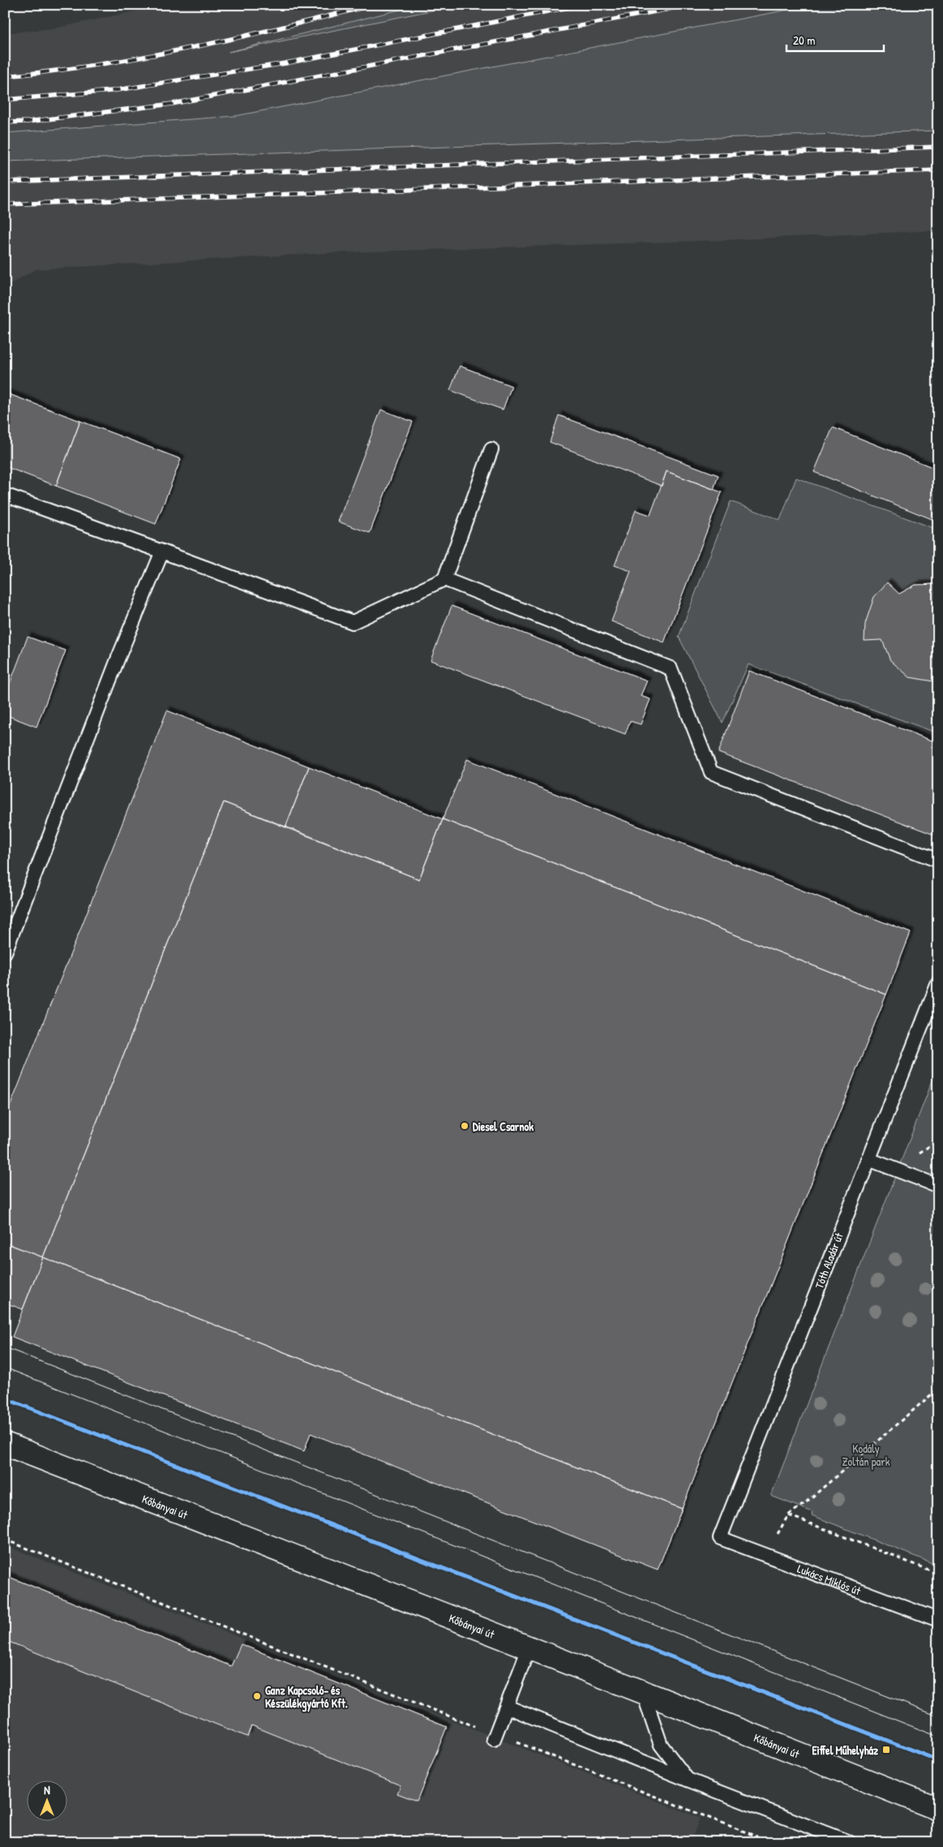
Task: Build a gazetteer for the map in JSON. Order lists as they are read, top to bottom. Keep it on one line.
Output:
{"streets":{"main road":["Kőbányai út"],"lane":["Tóth Aladár út","Lukács Miklós út"]},"crossings":[["Tóth Aladár út","Lukács Miklós út"]],"parks":["Kodály Zoltán park"],"places":{"other":["Diesel Csarnok","Ganz Kapcsoló- és Készülékgyártó Kft."],"transit":["Eiffel Műhelyház"]},"scale_bar":"20 m","north":"top"}
